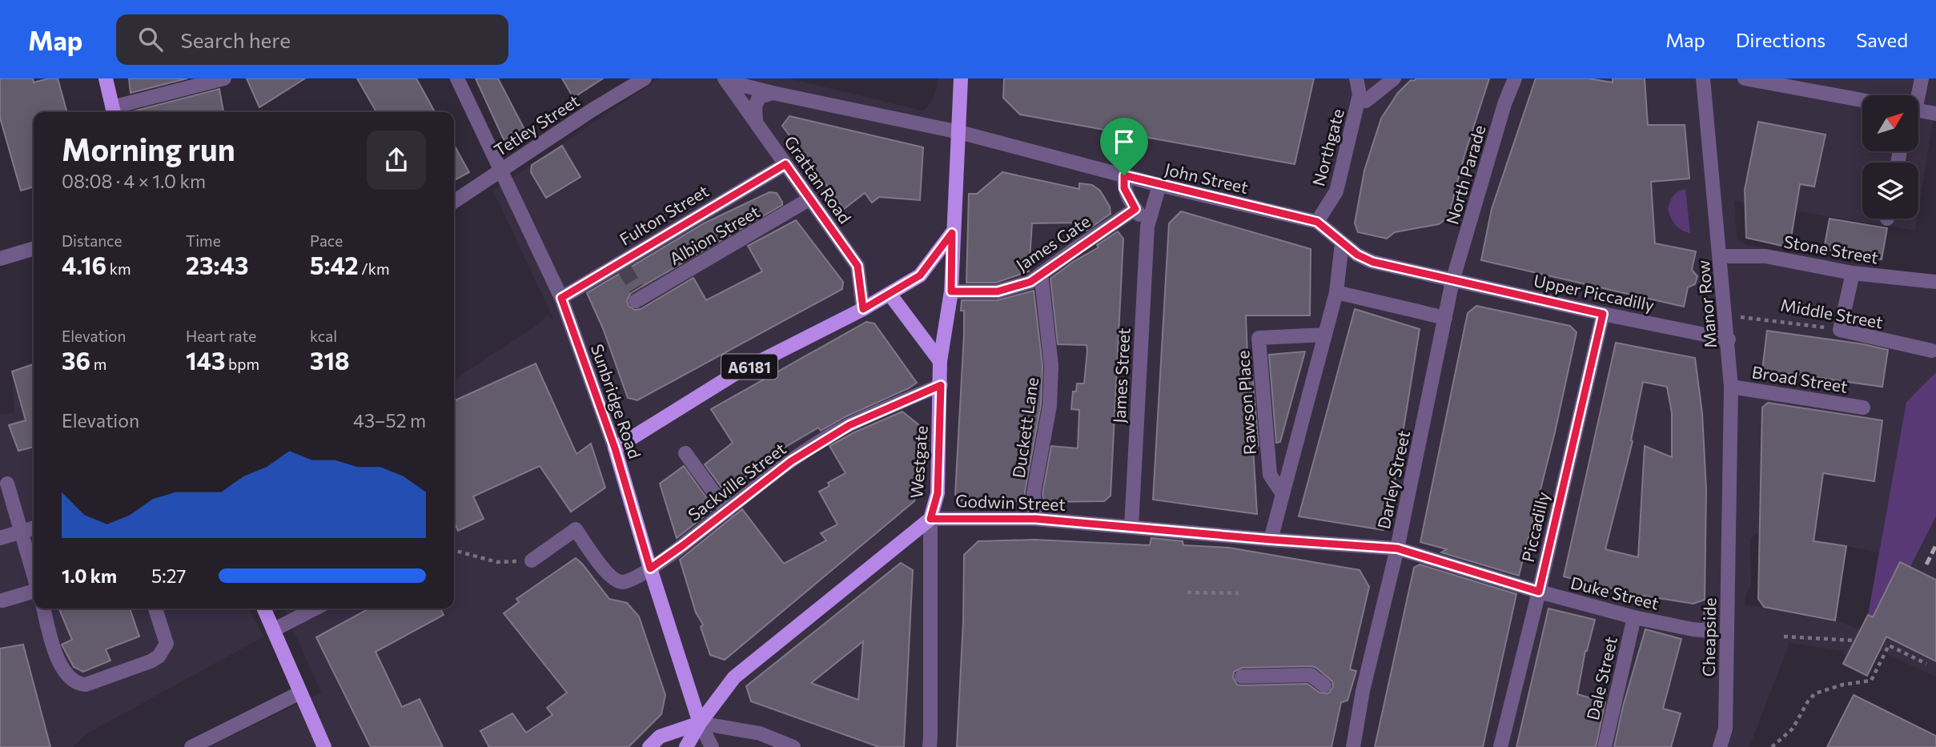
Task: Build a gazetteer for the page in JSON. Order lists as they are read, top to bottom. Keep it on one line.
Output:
{"streets":{"main road":["A6181","Sunbridge Road","Westgate"],"street":["Tetley Street","Northgate","North Parade","John Street","Grattan Road","Fulton Street","Albion Street","James Gate","Stone Street","Upper Piccadilly","Manor Row","Middle Street","James Street","Broad Street","Rawson Place","Duckett Lane","Darley Street","Sackville Street","Godwin Street","Piccadilly","Duke Street","Cheapside","Dale Street"]},"crossings":[["Tetley Street","Sunbridge Road"],["Northgate","John Street"],["North Parade","Upper Piccadilly"],["North Parade","Darley Street"],["John Street","Upper Piccadilly"],["John Street","James Street"],["John Street","Westgate"],["Grattan Road","Fulton Street"],["Grattan Road","Albion Street"],["Grattan Road","A6181"],["Fulton Street","Sunbridge Road"],["James Gate","Duckett Lane"],["James Gate","Westgate"],["Stone Street","Manor Row"],["Upper Piccadilly","Manor Row"],["Upper Piccadilly","Piccadilly"],["Manor Row","Middle Street"],["Manor Row","Broad Street"],["Manor Row","Cheapside"],["A6181","Sunbridge Road"],["A6181","Westgate"],["James Street","Godwin Street"],["Sunbridge Road","Sackville Street"],["Duckett Lane","Godwin Street"],["Westgate","Sackville Street"],["Westgate","Godwin Street"],["Darley Street","Godwin Street"],["Darley Street","Duke Street"],["Godwin Street","Duke Street"],["Piccadilly","Duke Street"],["Duke Street","Dale Street"]],"north":"top right","page":{"header":"Map","search":"Search here","nav":["Map","Directions","Saved"],"heading":["Morning run","08:08 · 4 × 1.0 km"],"stats":[["Distance","4.16 km"],["Time","23:43"],["Pace","5:42 /km"],["Elevation","36 m"],["Heart rate","143 bpm"],["kcal","318"]],"chart":["Elevation","43–52 m"],"list":[{"name":"1.0 km","note":"5:27"}]}}
